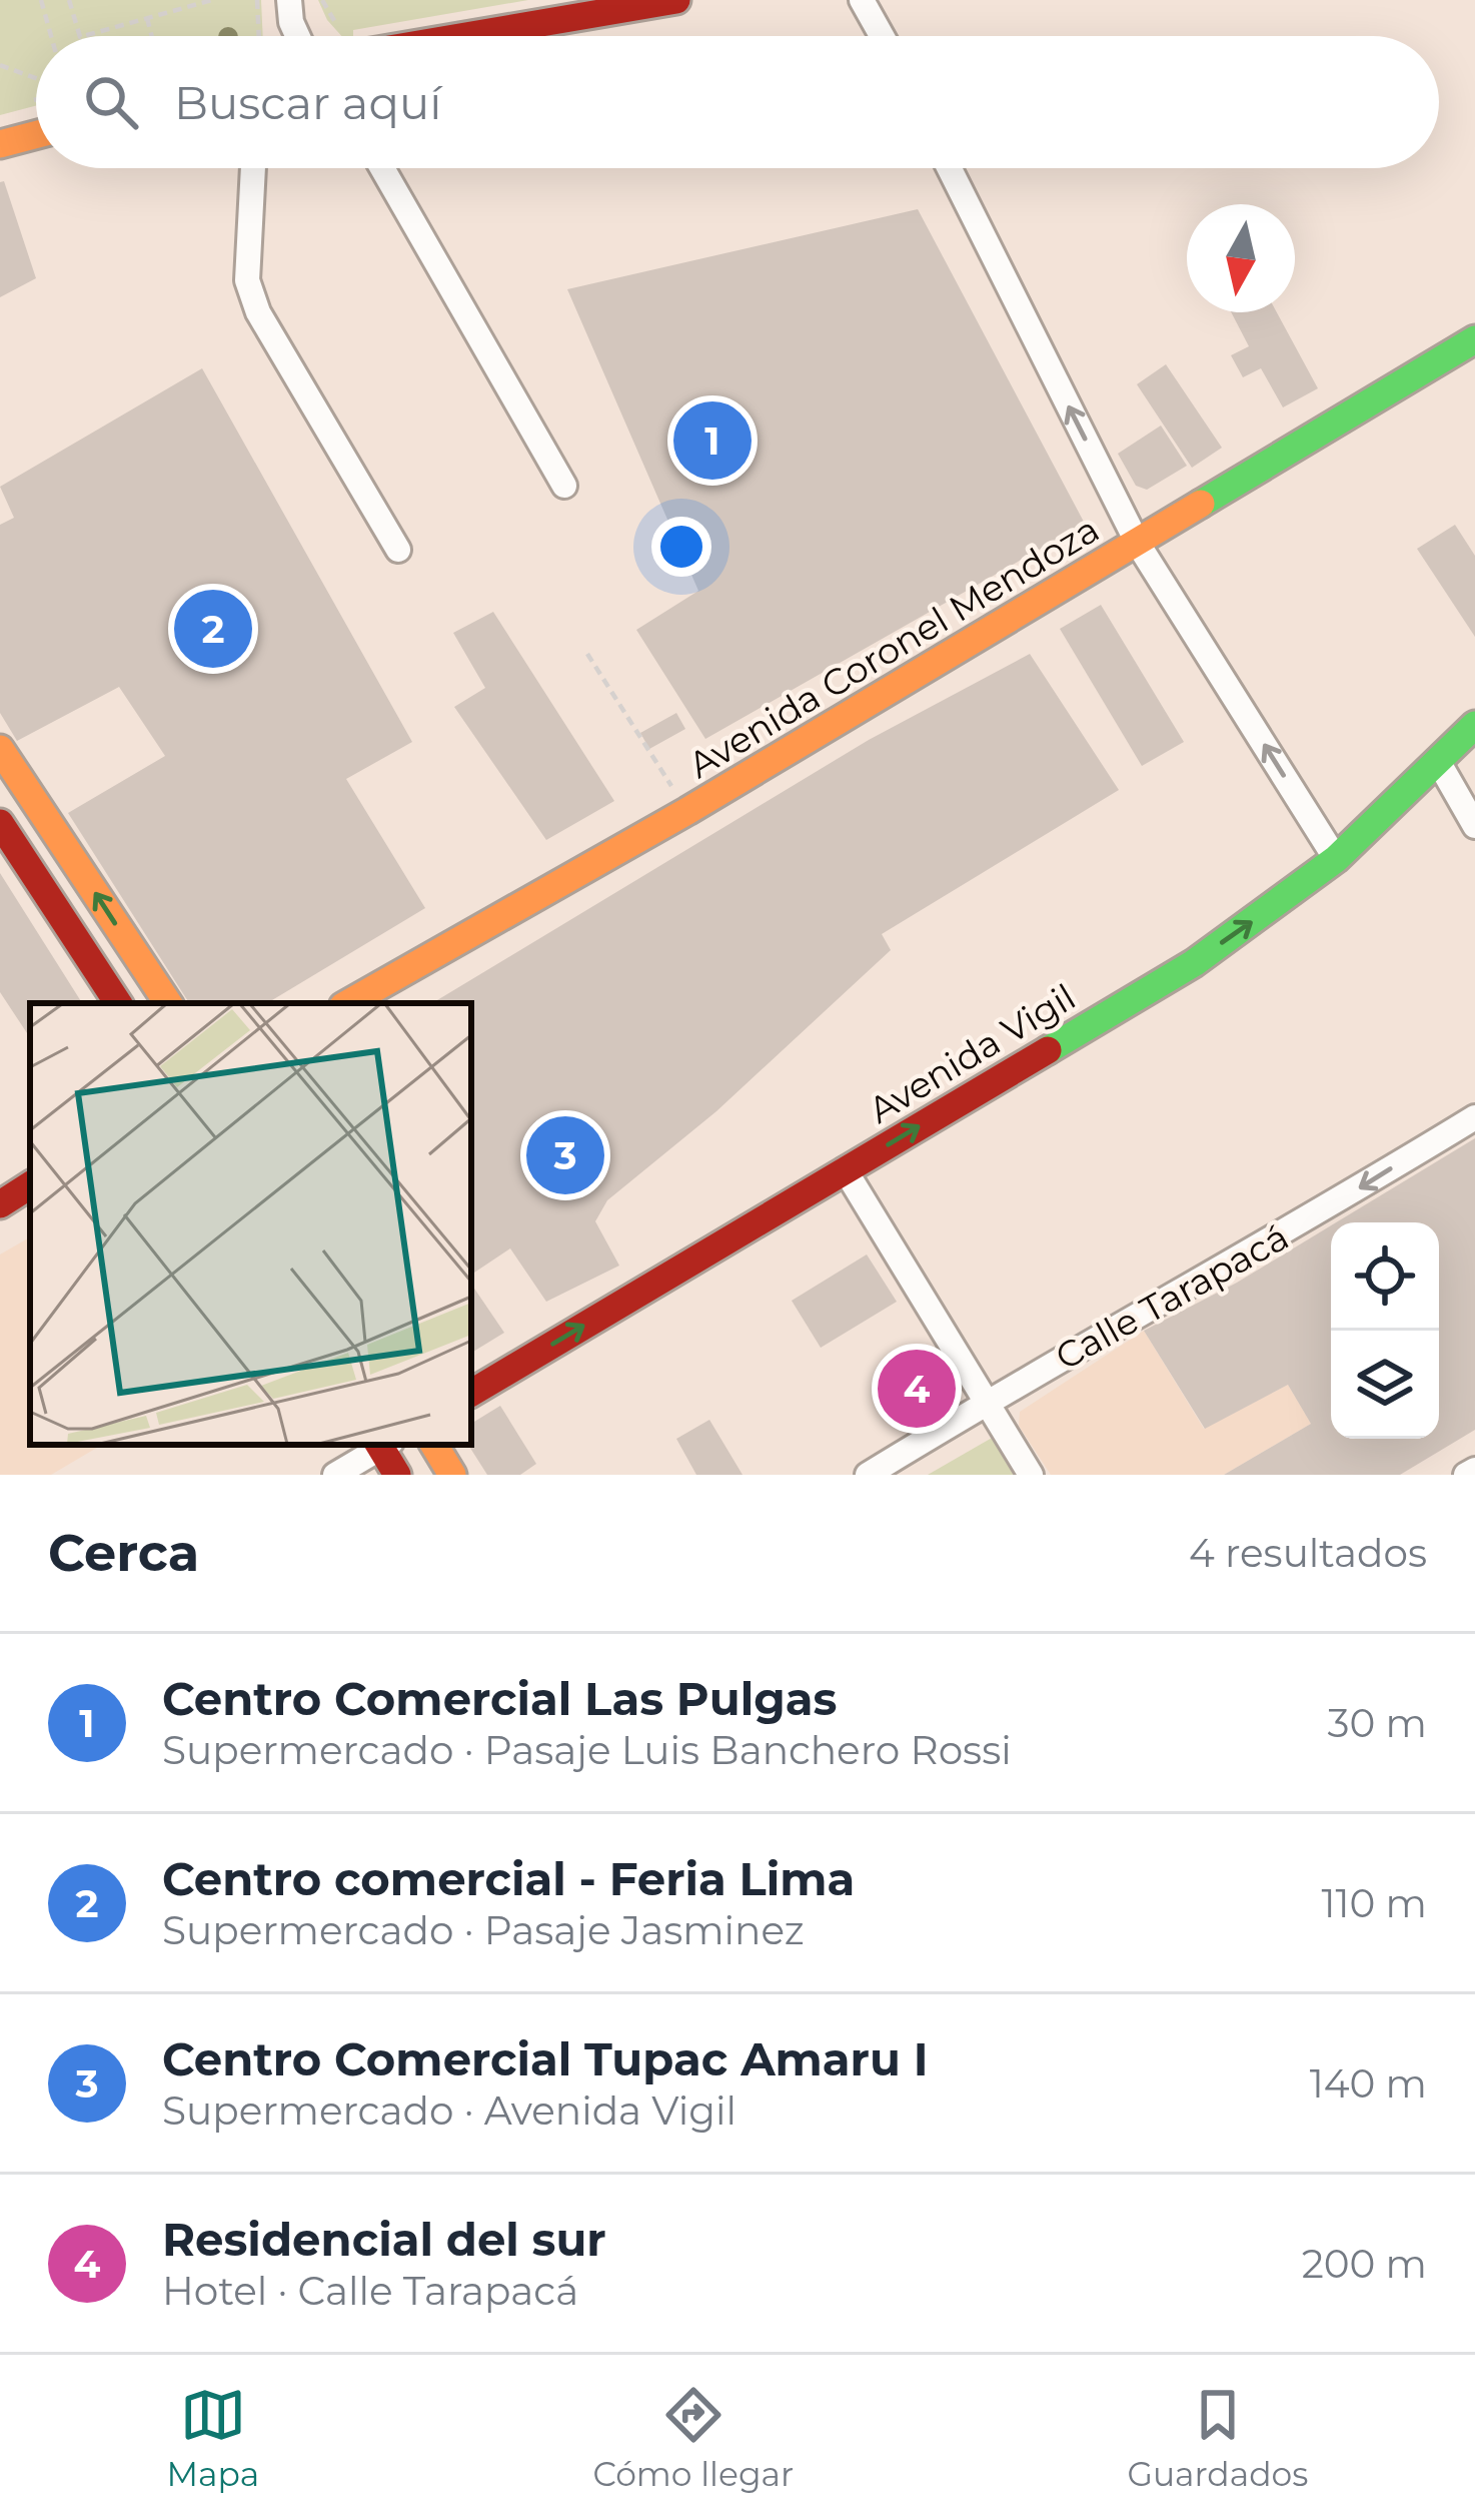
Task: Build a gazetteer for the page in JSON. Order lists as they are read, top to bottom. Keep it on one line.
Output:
{"streets":{"street":["Avenida Coronel Mendoza","Avenida Vigil","Calle Tarapacá"]},"one_way":["Avenida Vigil","Calle Tarapacá"],"north":"bottom","page":{"search":"Buscar aquí","pins":["1","2","3","4"],"heading":["Cerca","4 resultados"],"list":[{"mark":"1","name":"Centro Comercial Las Pulgas","note":"Supermercado · Pasaje Luis Banchero Rossi","value":"30 m"},{"mark":"2","name":"Centro comercial - Feria Lima","note":"Supermercado · Pasaje Jasminez","value":"110 m"},{"mark":"3","name":"Centro Comercial Tupac Amaru I","note":"Supermercado · Avenida Vigil","value":"140 m"},{"mark":"4","name":"Residencial del sur","note":"Hotel · Calle Tarapacá","value":"200 m"}],"nav":["Mapa","Cómo llegar","Guardados"]}}
